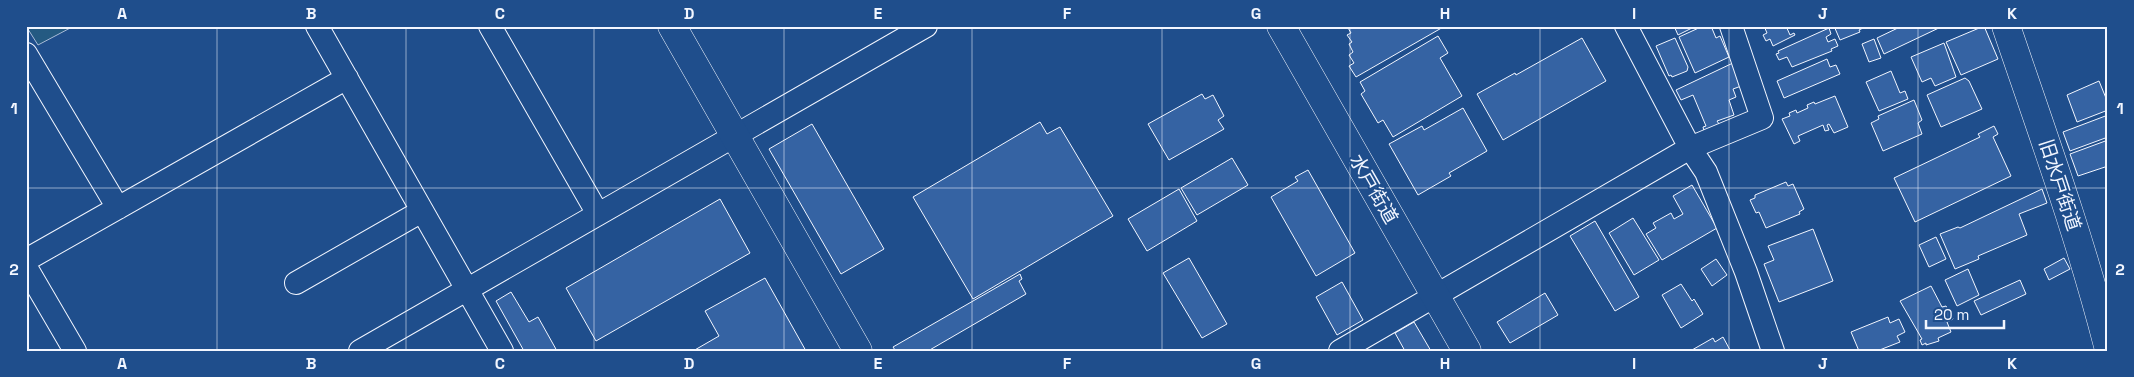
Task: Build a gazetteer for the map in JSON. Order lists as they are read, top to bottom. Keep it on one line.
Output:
{"streets":{"main road":["旧水戸街道","水戸街道"]},"scale_bar":"20 m","grid":{"columns":["A","B","C","D","E","F","G","H","I","J","K"],"rows":["1","2"]}}
